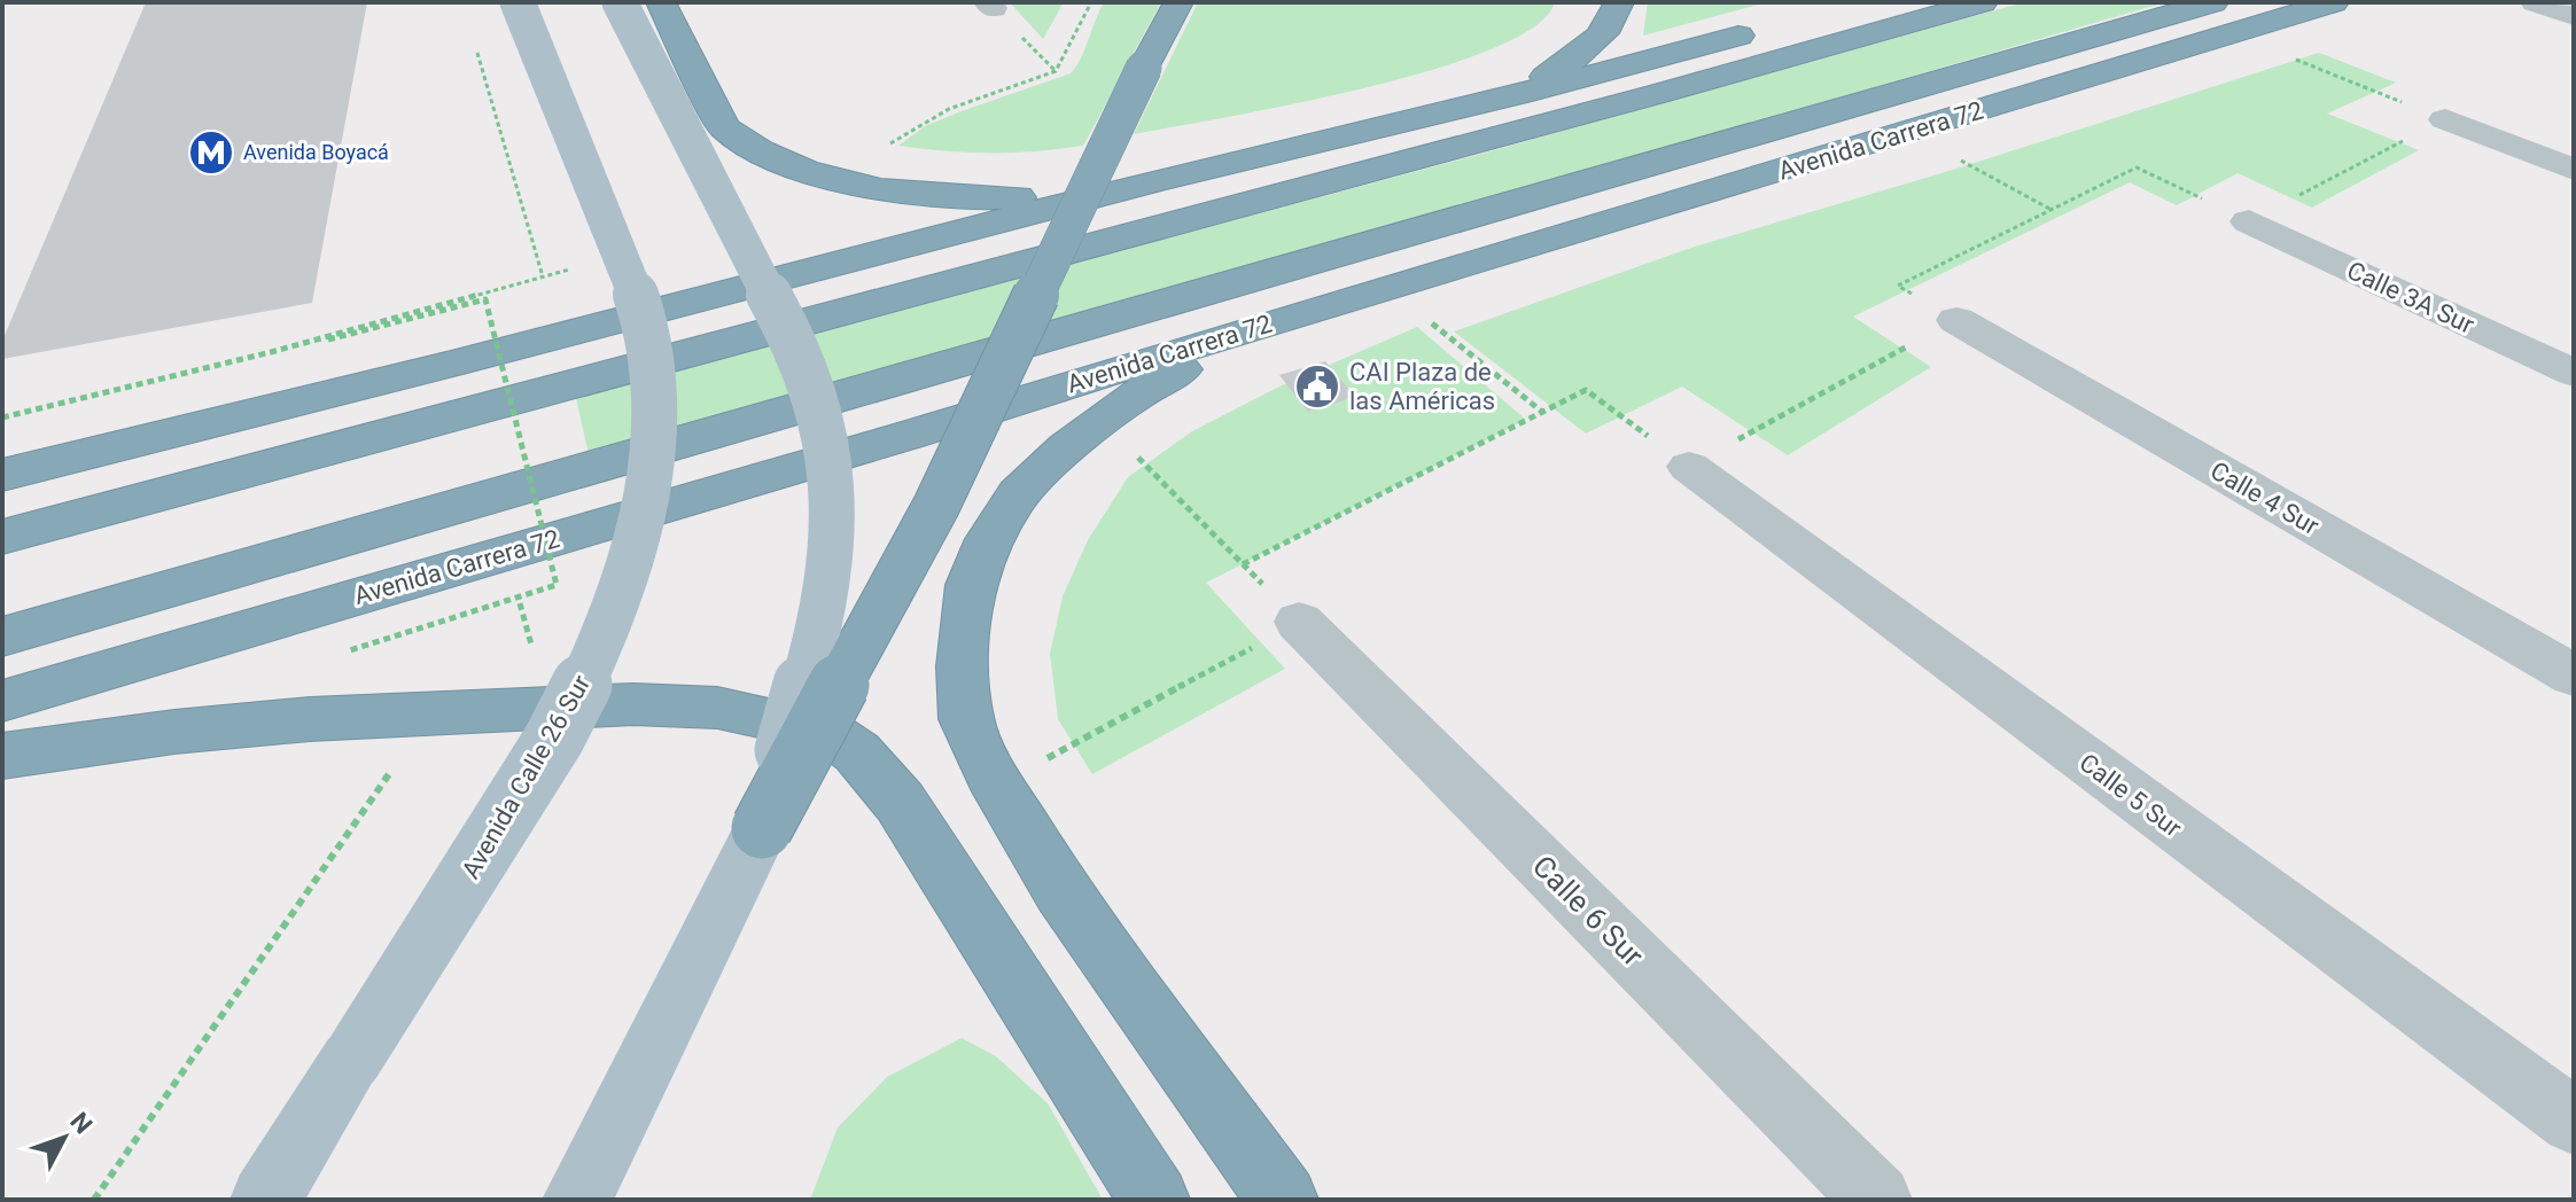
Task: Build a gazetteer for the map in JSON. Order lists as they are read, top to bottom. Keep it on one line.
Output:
{"streets":{"highway":["Avenida Carrera 72"],"main road":["Avenida Calle 26 Sur"],"street":["Calle 3A Sur","Calle 4 Sur","Calle 5 Sur","Calle 6 Sur"]},"places":{"metro station":["Avenida Boyacá"],"public building":["CAI Plaza de las Américas"]},"north":"top right"}
